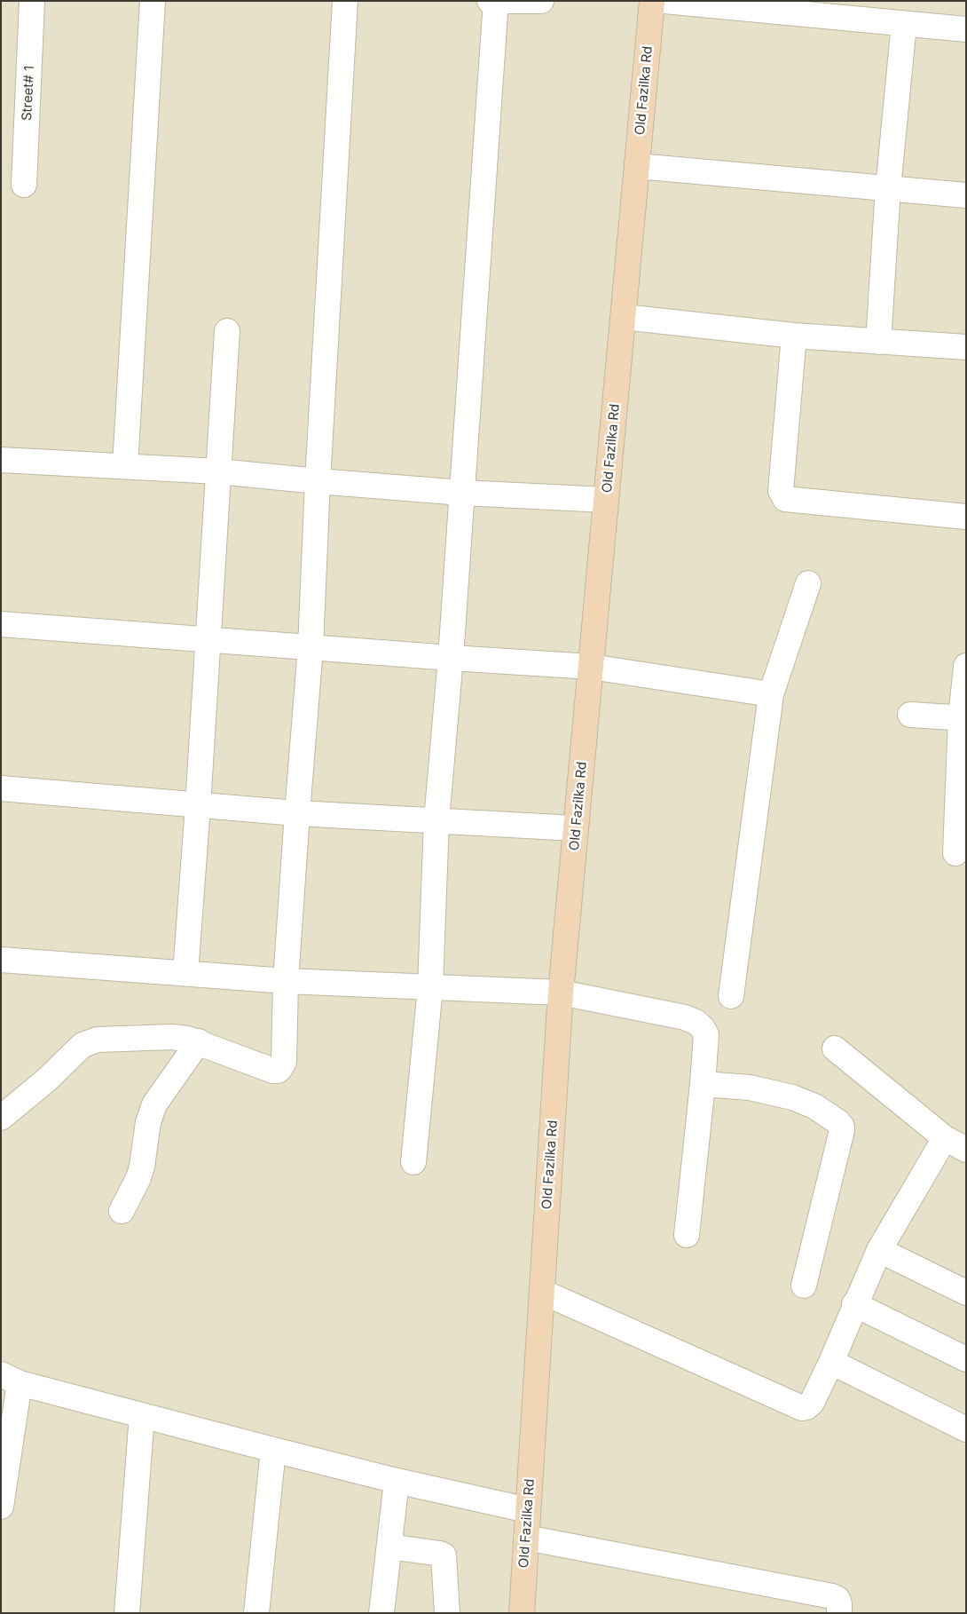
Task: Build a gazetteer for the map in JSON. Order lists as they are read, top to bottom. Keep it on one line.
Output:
{"streets":{"main road":["Old Fazilka Rd"],"street":["Street# 1"]}}
